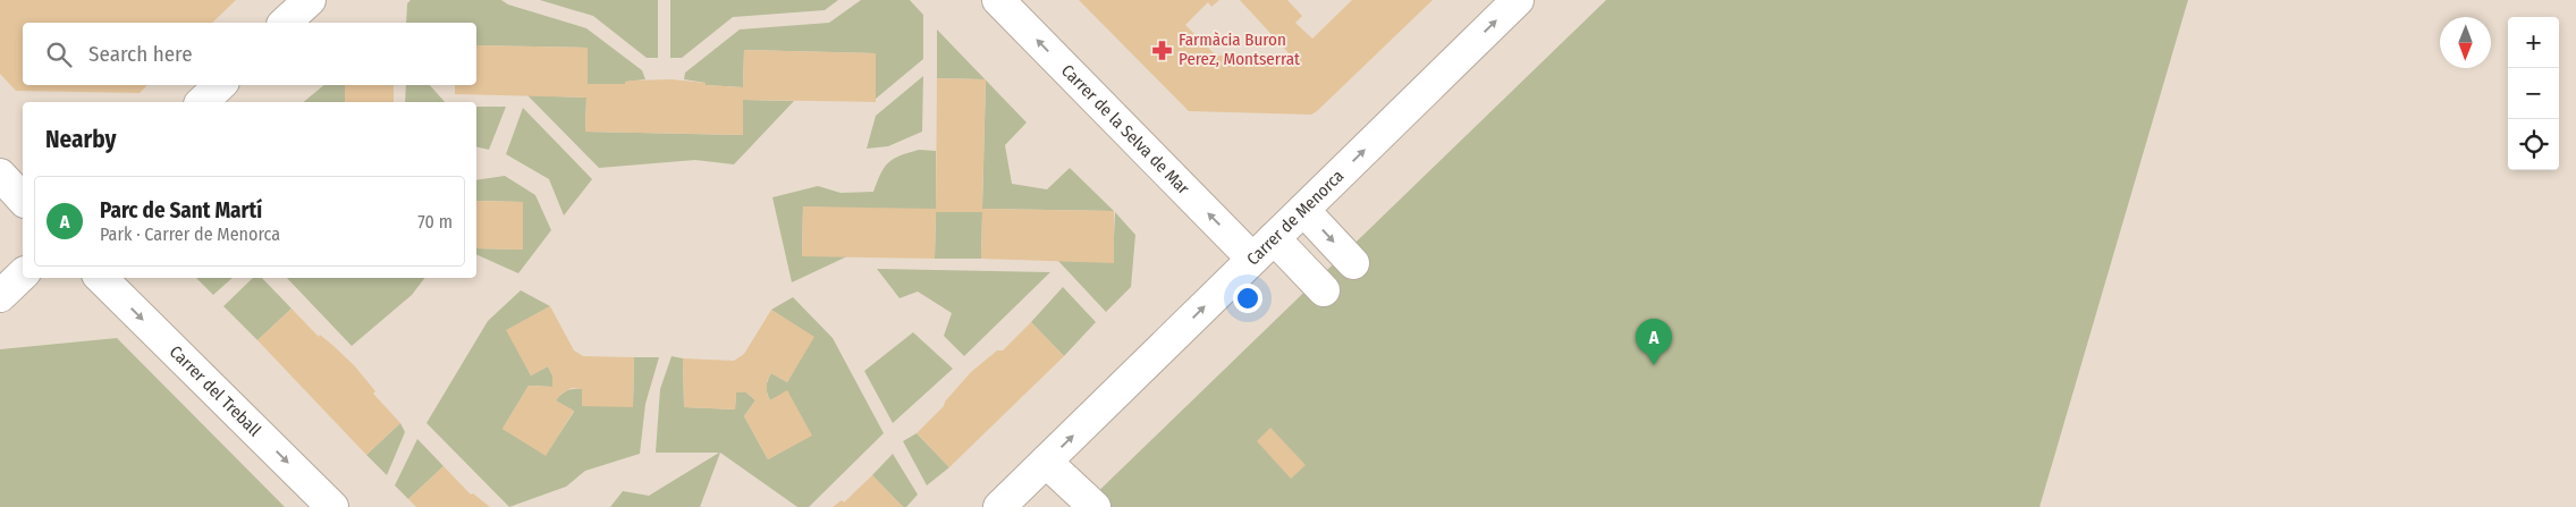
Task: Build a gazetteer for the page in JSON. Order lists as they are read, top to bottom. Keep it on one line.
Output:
{"streets":{"street":["Carrer de la Selva de Mar","Carrer de Menorca","Carrer del Treball"]},"crossings":[["Carrer de la Selva de Mar","Carrer de Menorca"]],"one_way":["Carrer de la Selva de Mar","Carrer de Menorca","Carrer del Treball"],"places":{"pharmacy":["Farmàcia Buron Perez, Montserrat"]},"north":"bottom","page":{"map_buttons":["+","−"],"search":"Search here","heading":"Nearby","list":[{"mark":"A","name":"Parc de Sant Martí","note":"Park · Carrer de Menorca","value":"70 m"}],"pins":"A"}}
